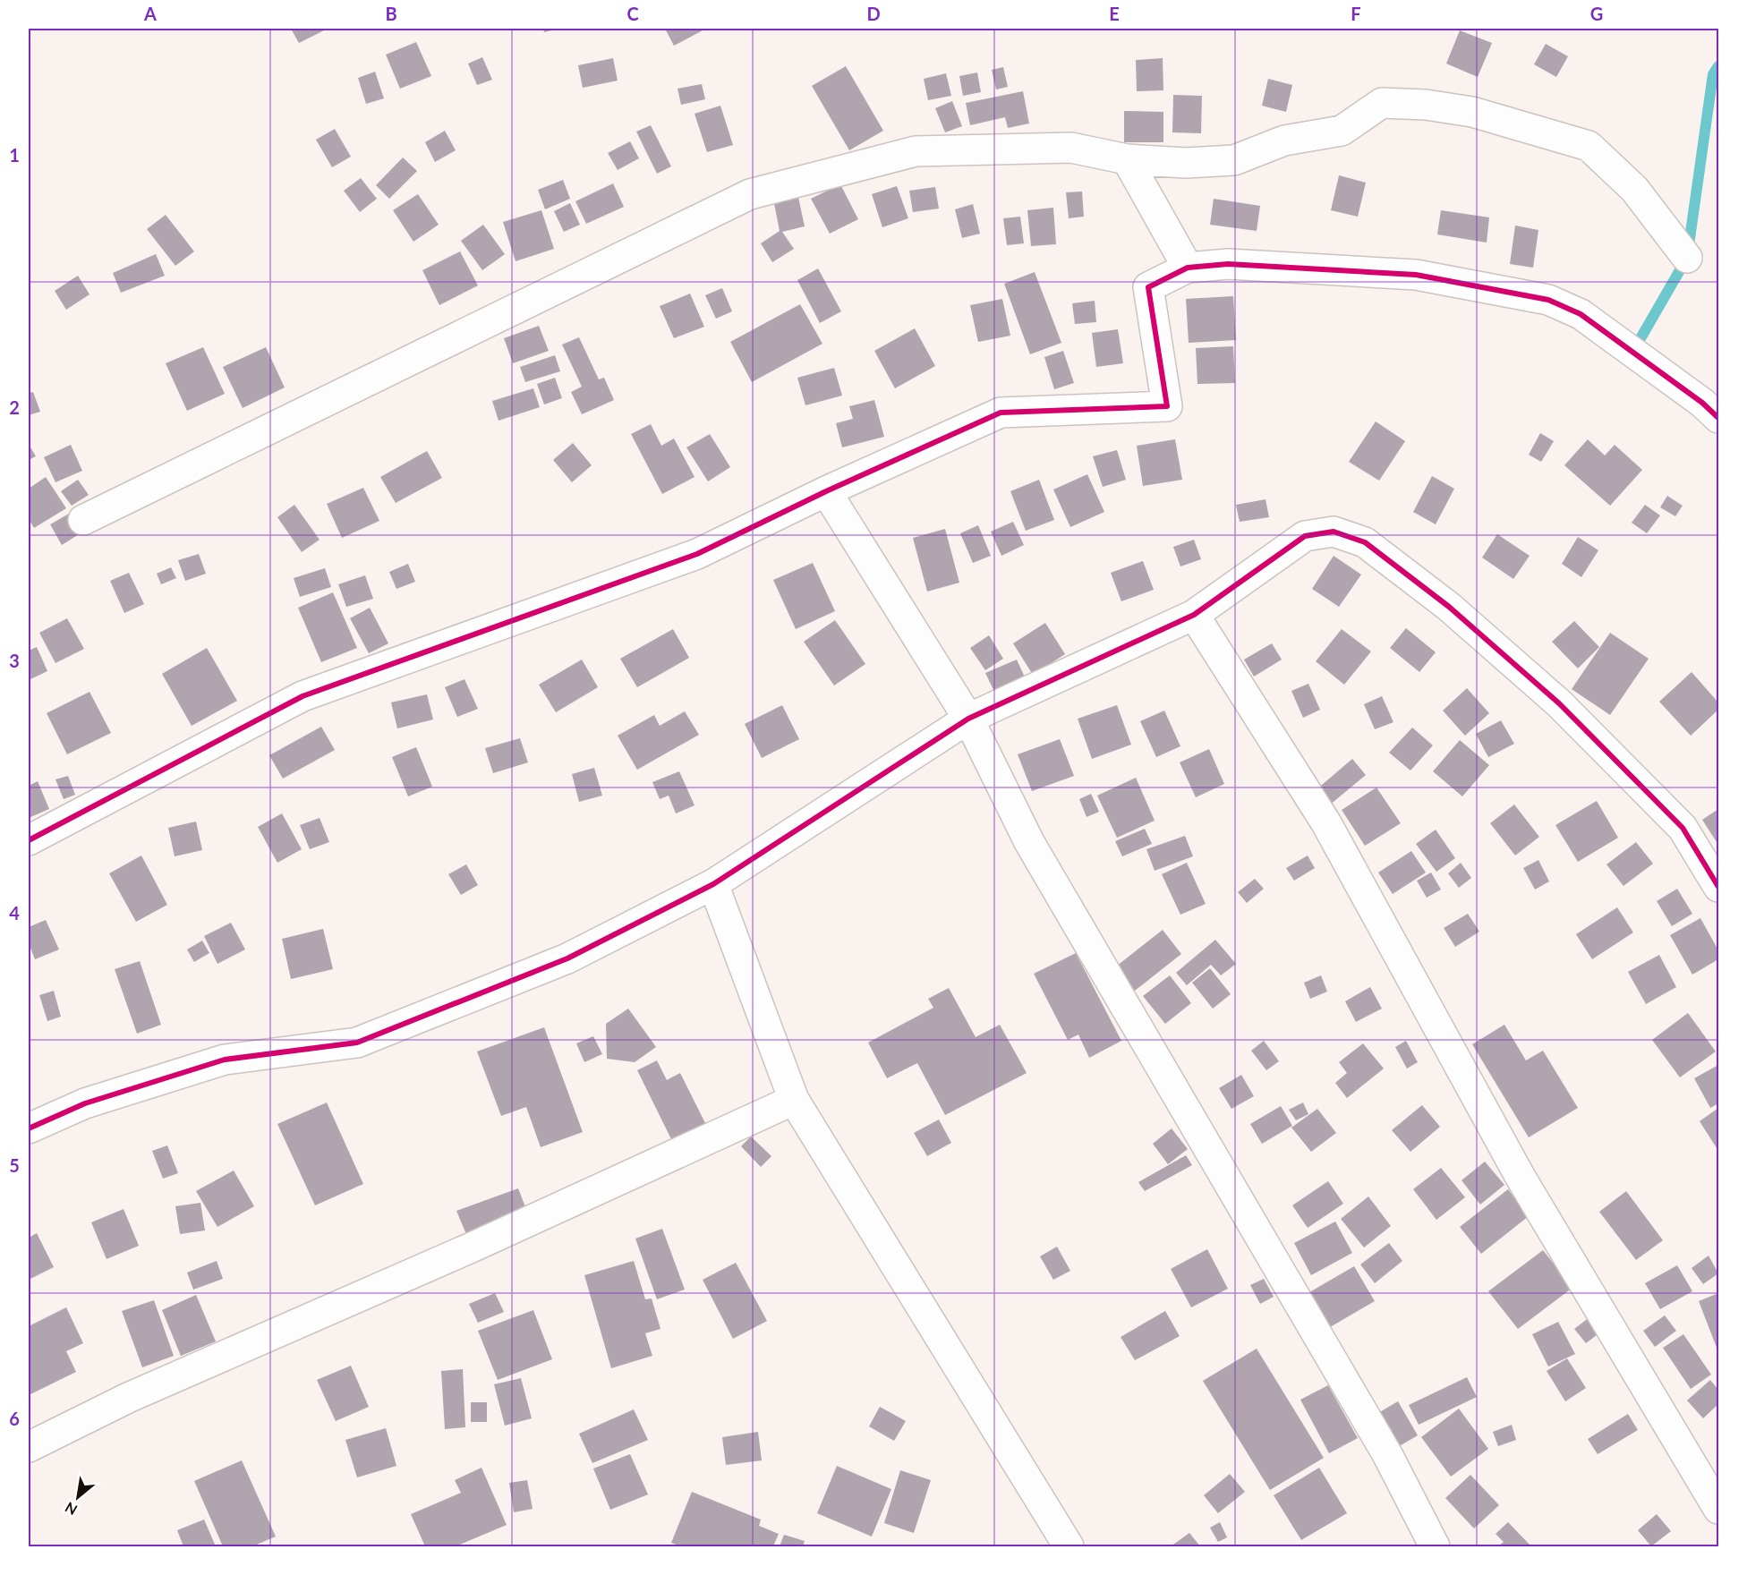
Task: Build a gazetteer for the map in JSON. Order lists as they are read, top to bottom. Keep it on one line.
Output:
{"north":"bottom left","grid":{"columns":["A","B","C","D","E","F","G"],"rows":["1","2","3","4","5","6"]}}
